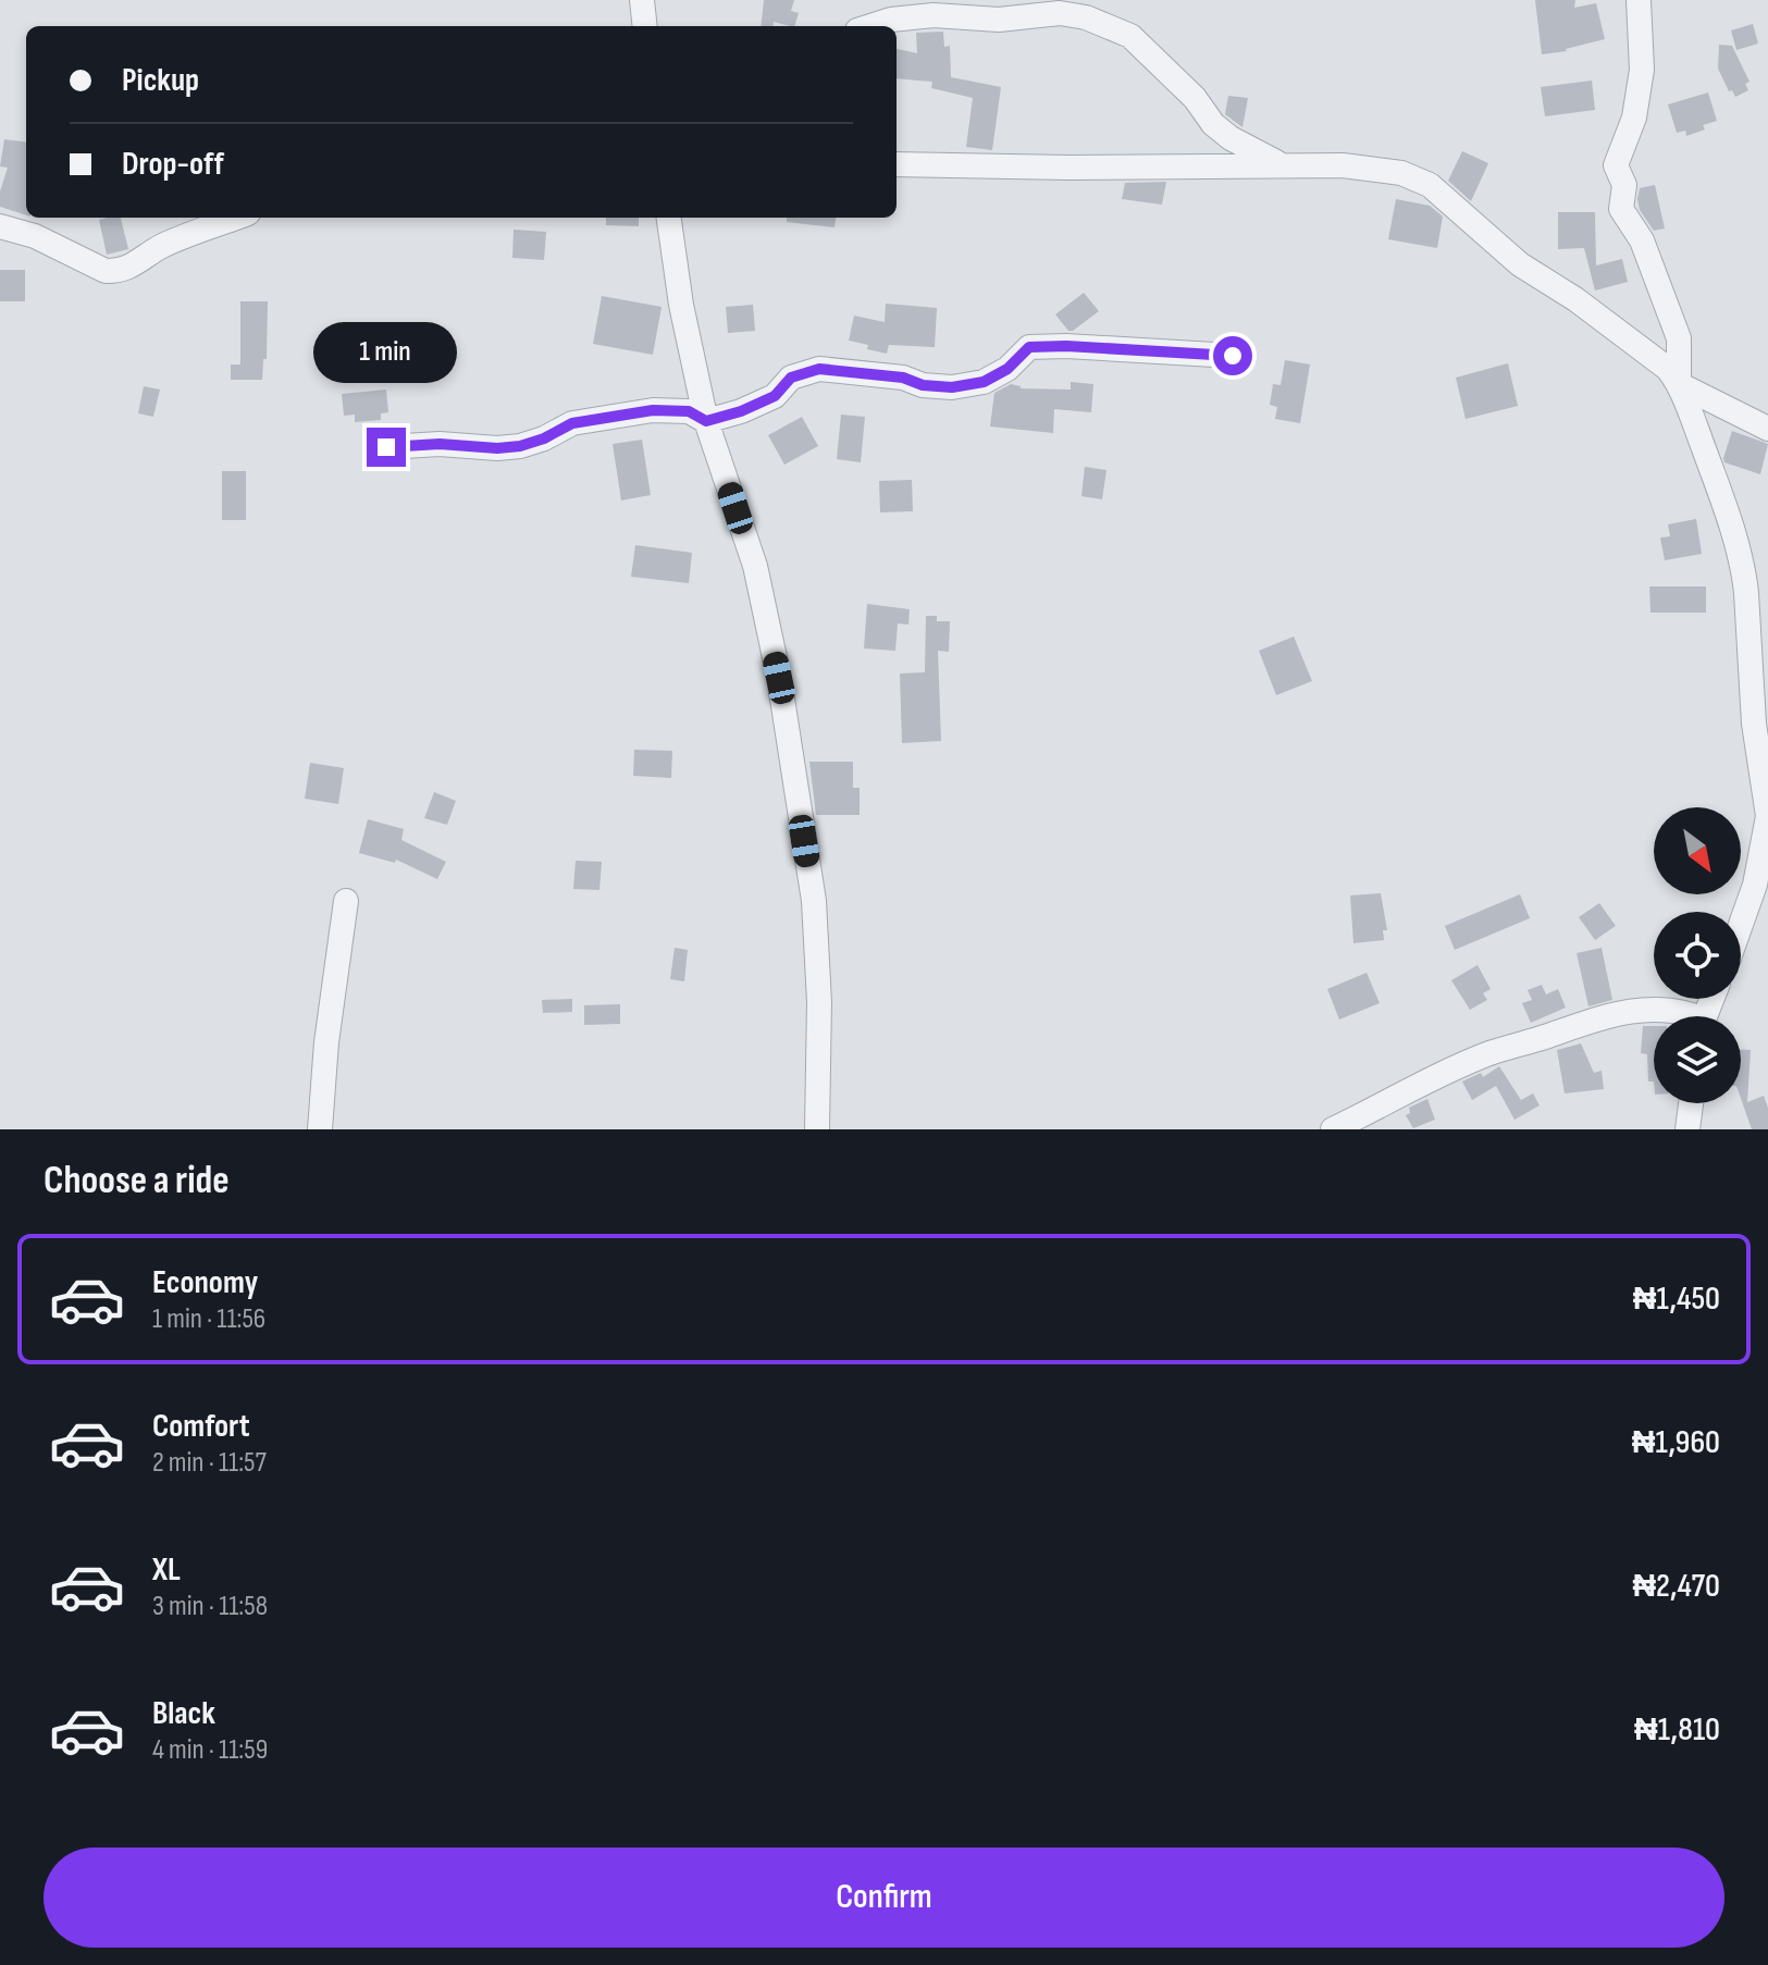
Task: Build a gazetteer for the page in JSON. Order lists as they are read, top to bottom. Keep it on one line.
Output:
{"north":"bottom right","page":{"banner":["Pickup","Drop-off"],"bubble":"1 min","heading":"Choose a ride","list":[{"name":"Economy","note":"1 min · 11:56","value":"₦1,450"},{"name":"Comfort","note":"2 min · 11:57","value":"₦1,960"},{"name":"XL","note":"3 min · 11:58","value":"₦2,470"},{"name":"Black","note":"4 min · 11:59","value":"₦1,810"}],"buttons":"Confirm"}}
